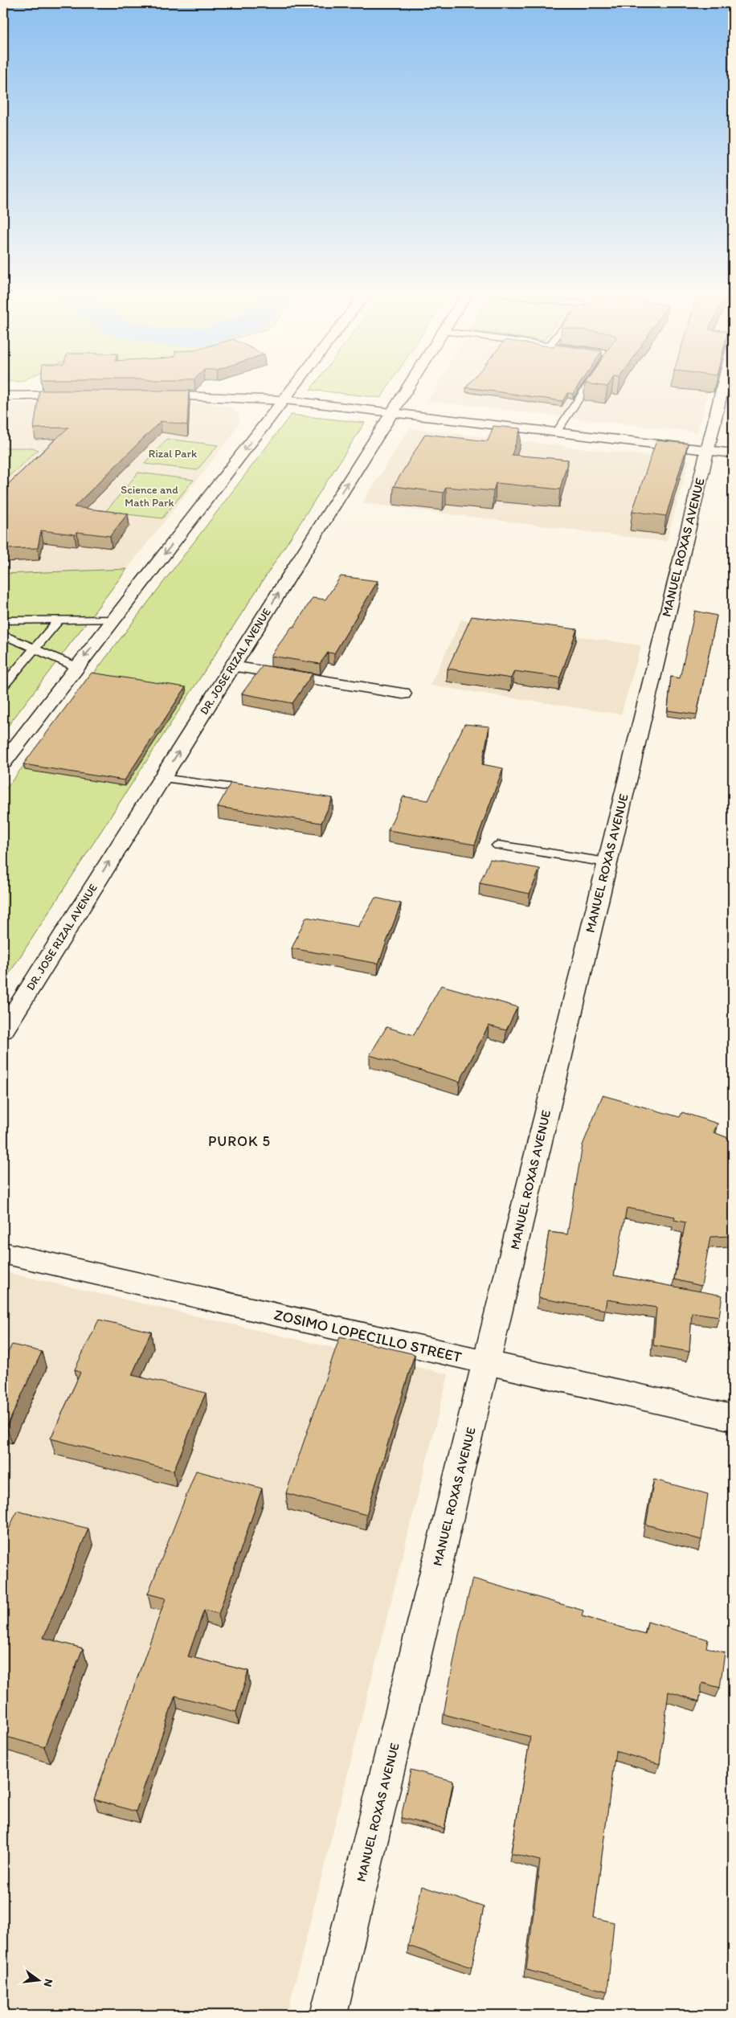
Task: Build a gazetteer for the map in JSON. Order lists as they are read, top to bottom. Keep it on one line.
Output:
{"streets":{"main road":["MANUEL ROXAS AVENUE","DR. JOSE RIZAL AVENUE","ZOSIMO LOPECILLO STREET"]},"crossings":[["MANUEL ROXAS AVENUE","ZOSIMO LOPECILLO STREET"]],"districts":["PUROK 5"],"parks":["Rizal Park","Science and Math Park"],"north":"right"}
